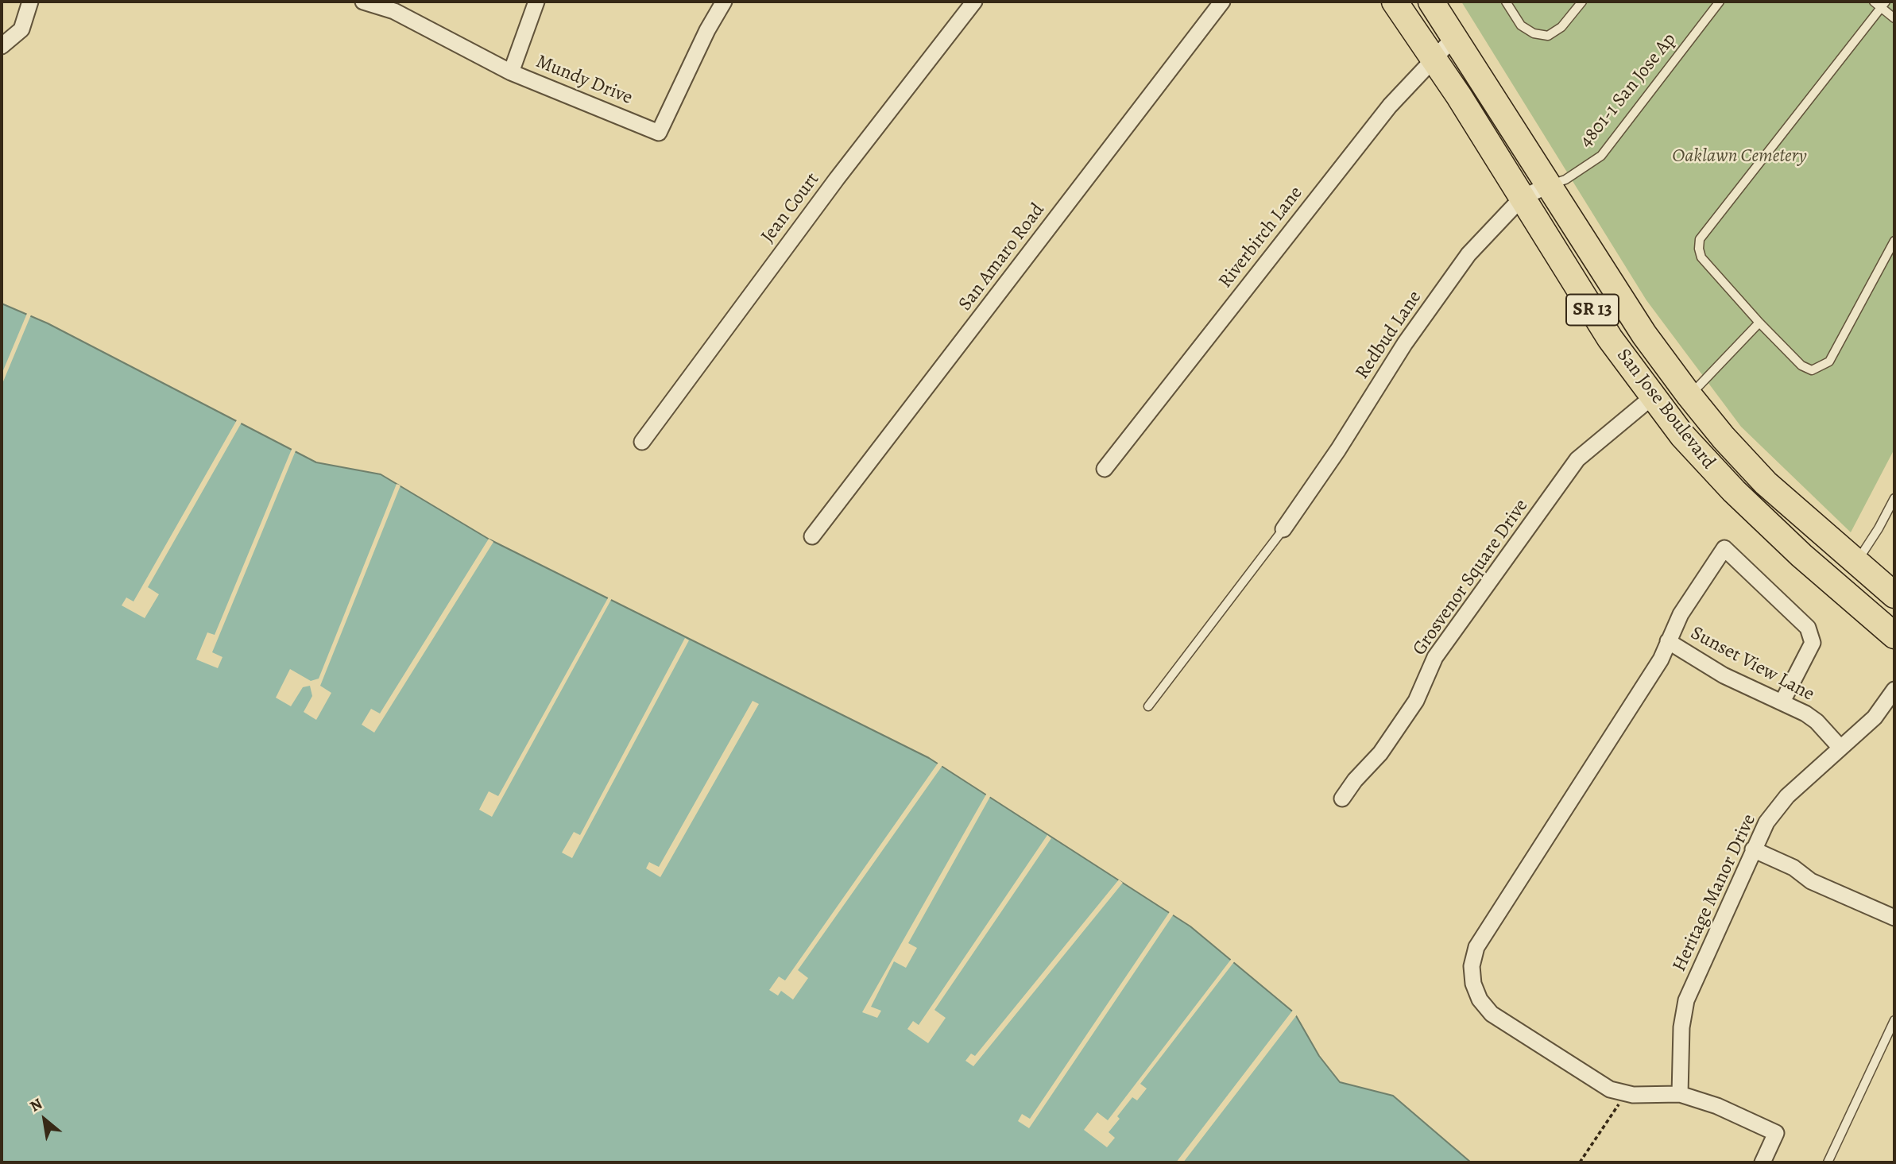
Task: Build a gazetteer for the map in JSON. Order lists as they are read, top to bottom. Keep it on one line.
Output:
{"streets":{"main road":["SR 13","San Jose Boulevard"],"street":["Mundy Drive","Jean Court","Riverbirch Lane","San Amaro Road","Redbud Lane","Grosvenor Square Drive","Sunset View Lane","Heritage Manor Drive"],"lane":["4801-1 San Jose Ap"]},"crossings":[["4801-1 San Jose Ap","Redbud Lane"],["4801-1 San Jose Ap","San Jose Boulevard"],["Riverbirch Lane","San Jose Boulevard"],["Redbud Lane","San Jose Boulevard"],["San Jose Boulevard","Grosvenor Square Drive"],["Sunset View Lane","Heritage Manor Drive"]],"parks":["Oaklawn Cemetery"],"north":"top left"}
